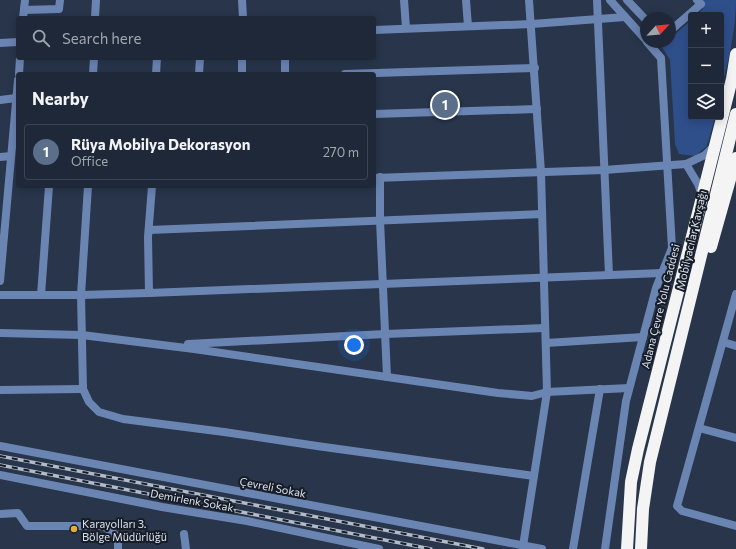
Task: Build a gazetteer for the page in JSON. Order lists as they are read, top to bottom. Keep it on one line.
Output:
{"streets":{"highway":["Mobilyacılar Kavşağı","Adana Çevre Yolu Caddesi"],"street":["Çevreli Sokak","Demirlenk Sokak"]},"places":["Karayolları 3. Bölge Müdürlüğü"],"north":"top right","page":{"map_buttons":["+","−"],"search":"Search here","heading":"Nearby","pins":"1","list":[{"mark":"1","name":"Rüya Mobilya Dekorasyon","note":"Office","value":"270 m"}]}}
